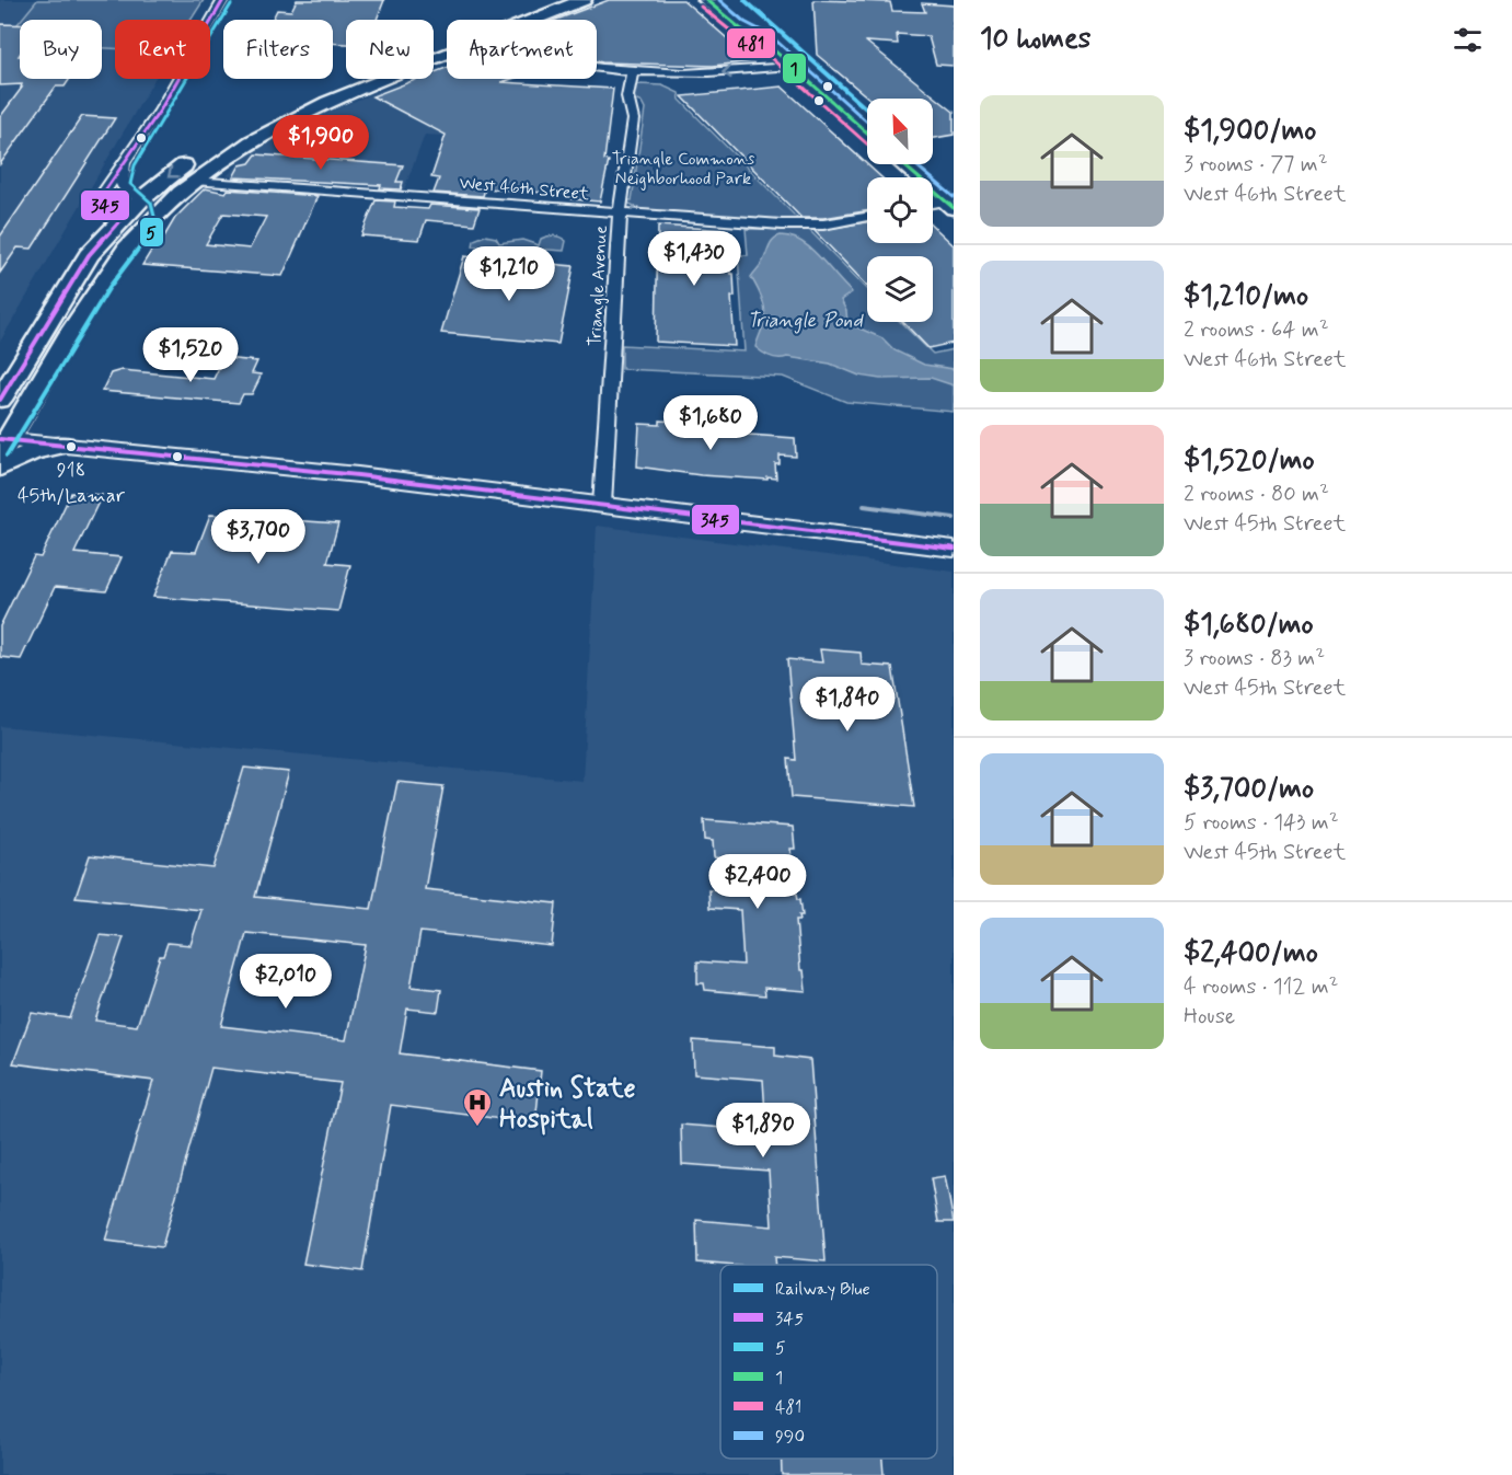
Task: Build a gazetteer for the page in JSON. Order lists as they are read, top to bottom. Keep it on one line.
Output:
{"streets":{"street":["West 46th Street","Triangle Avenue"]},"crossings":[["West 46th Street","Triangle Avenue"]],"water":["Triangle Pond"],"parks":["Triangle Commons Neighborhood Park"],"places":{"other":["918 45th/Lamar"],"hospital":["Austin State Hospital"]},"lines":["rail line Blue","transit line 345","transit line 1","transit line 990","transit line 5","transit line 481"],"legend":["Railway Blue","345","5","1","481","990"],"north":"top left","page":{"heading":"10 homes","chip":["Buy","Rent","Filters","New","Apartment"],"list":[{"name":"$1,900/mo","note":"3 rooms · 77 m² · West 46th Street"},{"name":"$1,210/mo","note":"2 rooms · 64 m² · West 46th Street"},{"name":"$1,520/mo","note":"2 rooms · 80 m² · West 45th Street"},{"name":"$1,680/mo","note":"3 rooms · 83 m² · West 45th Street"},{"name":"$3,700/mo","note":"5 rooms · 143 m² · West 45th Street"},{"name":"$2,400/mo","note":"4 rooms · 112 m² · House"}],"price":["$1,900","$1,430","$1,210","$1,520","$1,680","$3,700","$1,840","$2,400","$2,010","$1,890"]}}
